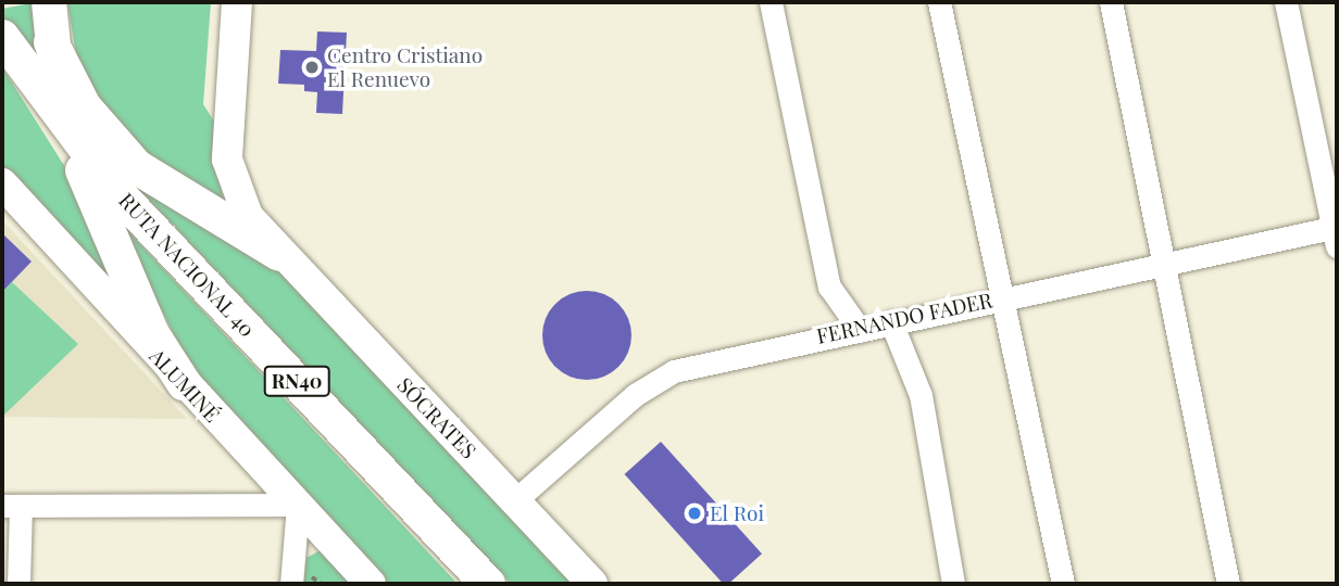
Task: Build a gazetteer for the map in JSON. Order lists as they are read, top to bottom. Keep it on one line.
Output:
{"streets":{"main road":["RUTA NACIONAL 40","RN40"],"street":["FERNANDO FADER","ALUMINÉ","SÓCRATES"]},"crossings":[["FERNANDO FADER","SÓCRATES"]],"places":["Centro Cristiano El Renuevo","El Roi"]}
